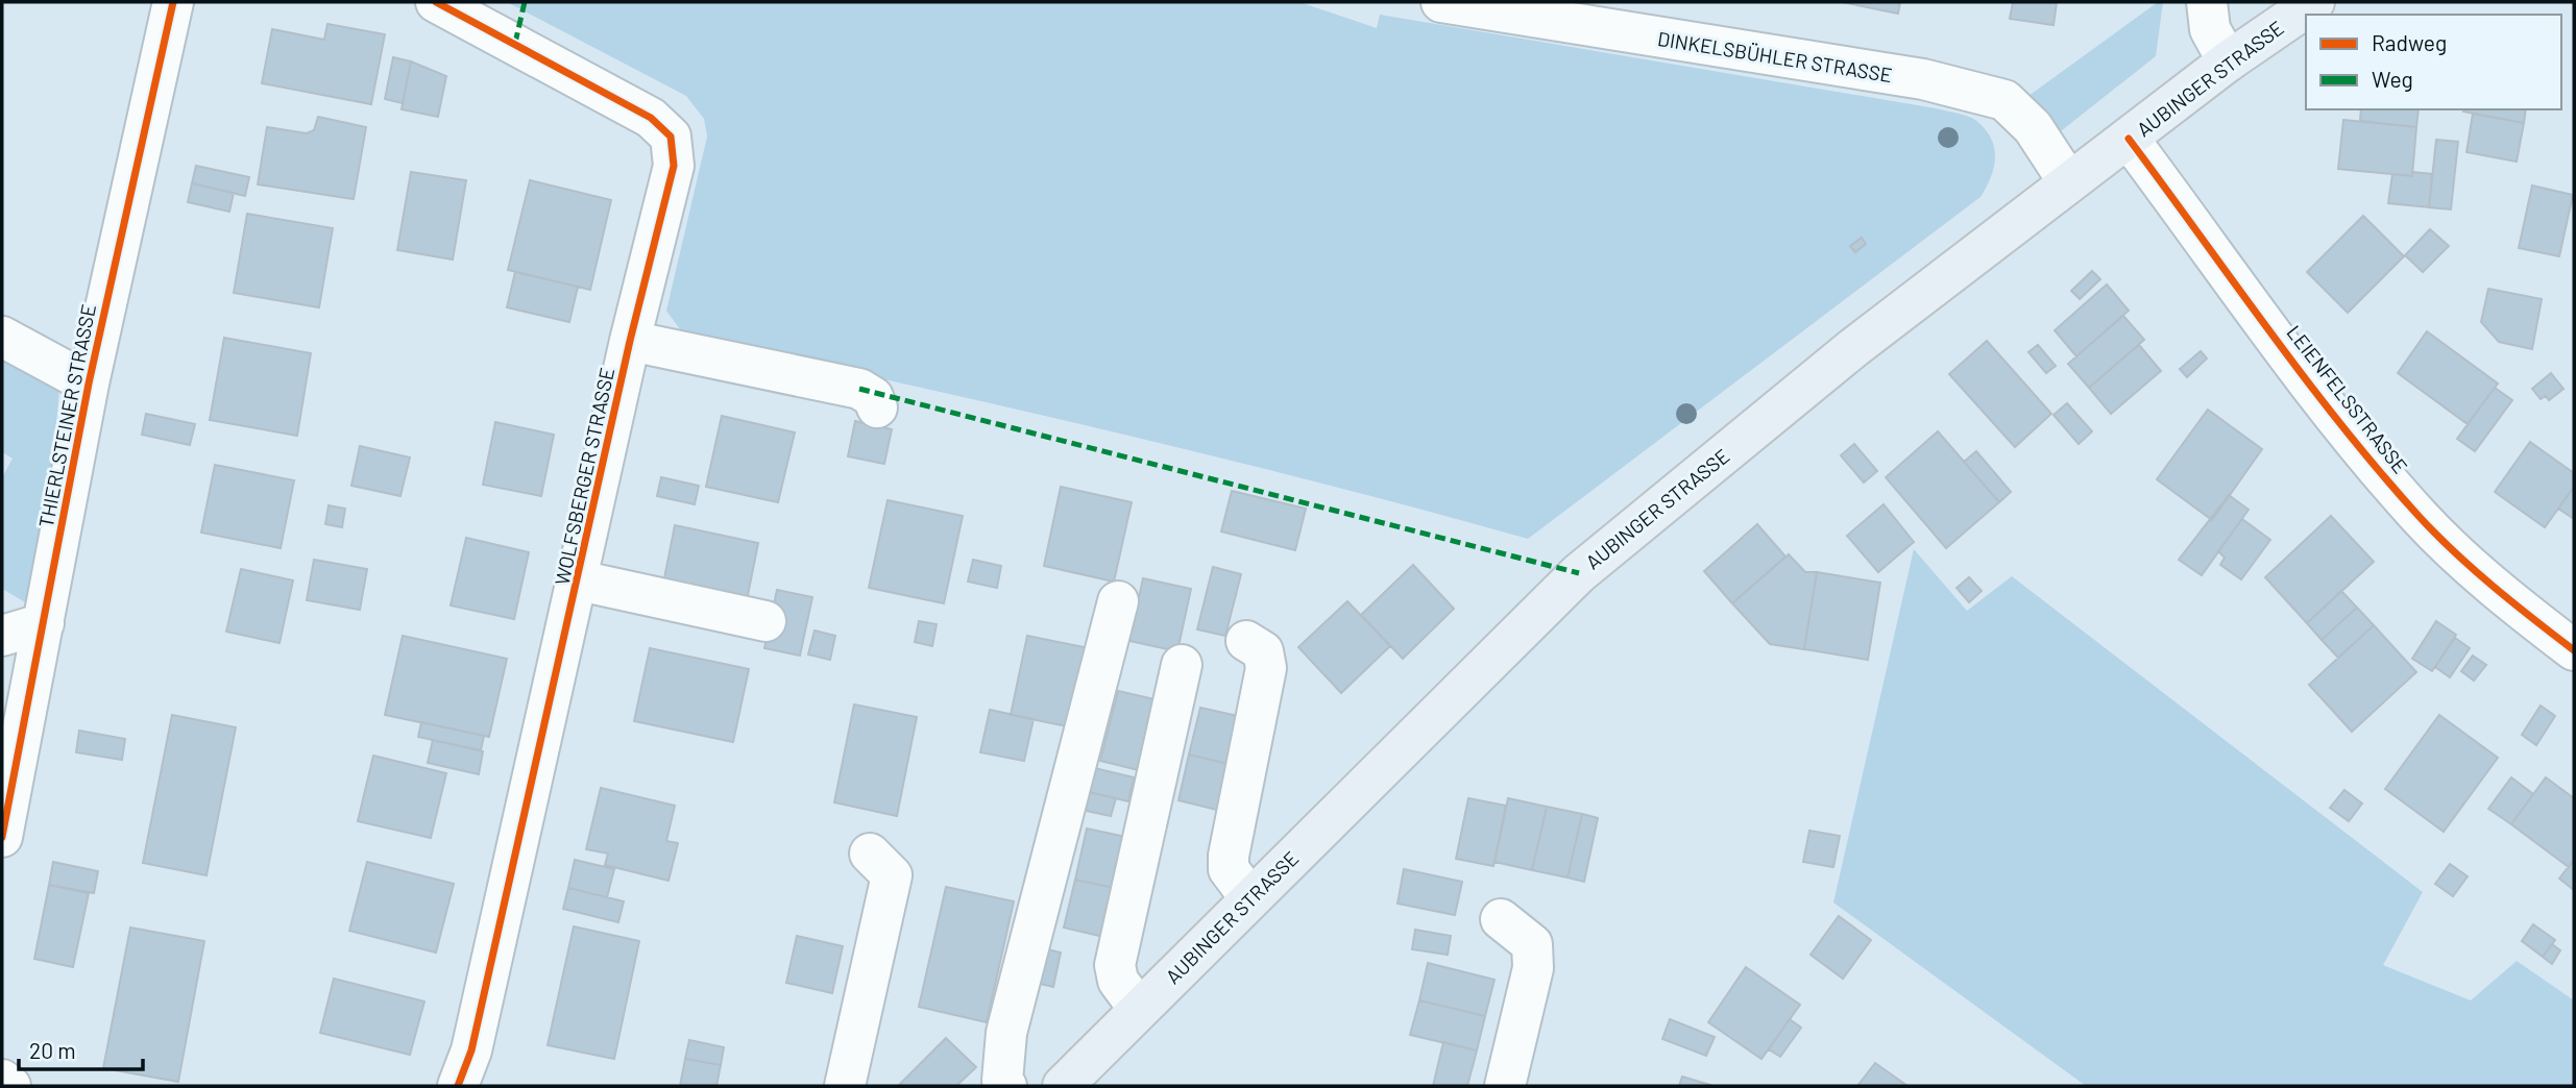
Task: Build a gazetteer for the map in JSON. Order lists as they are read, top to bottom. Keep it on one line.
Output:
{"streets":{"main road":["AUBINGER STRASSE"],"street":["DINKELSBÜHLER STRASSE","LEIENFELSSTRASSE","THIERLSTEINER STRASSE","WOLFSBERGER STRASSE"]},"crossings":[["DINKELSBÜHLER STRASSE","AUBINGER STRASSE"],["AUBINGER STRASSE","LEIENFELSSTRASSE"]],"legend":["Radweg","Weg"],"scale_bar":"20 m"}
